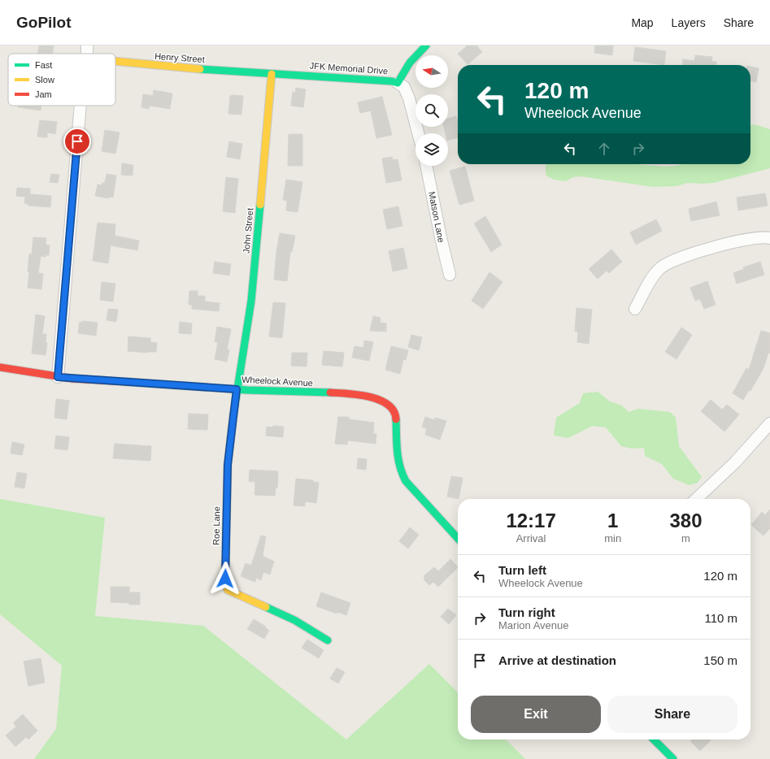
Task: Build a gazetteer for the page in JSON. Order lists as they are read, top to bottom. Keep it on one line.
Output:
{"streets":{"street":["Henry Street","JFK Memorial Drive","Matson Lane","John Street","Wheelock Avenue","Roe Lane"]},"crossings":[["Henry Street","JFK Memorial Drive"],["Henry Street","John Street"],["JFK Memorial Drive","John Street"],["John Street","Wheelock Avenue"],["John Street","Roe Lane"],["Wheelock Avenue","Roe Lane"]],"legend":["Fast","Slow","Jam"],"north":"left","page":{"header":"GoPilot","nav":["Map","Layers","Share"],"turn":["120 m","Wheelock Avenue"],"eta":["12:17","Arrival","1","min","380","m"],"list":[{"name":"Turn left","note":"Wheelock Avenue","value":"120 m"},{"name":"Turn right","note":"Marion Avenue","value":"110 m"},{"name":"Arrive at destination","value":"150 m"}],"buttons":["Exit","Share"]}}
